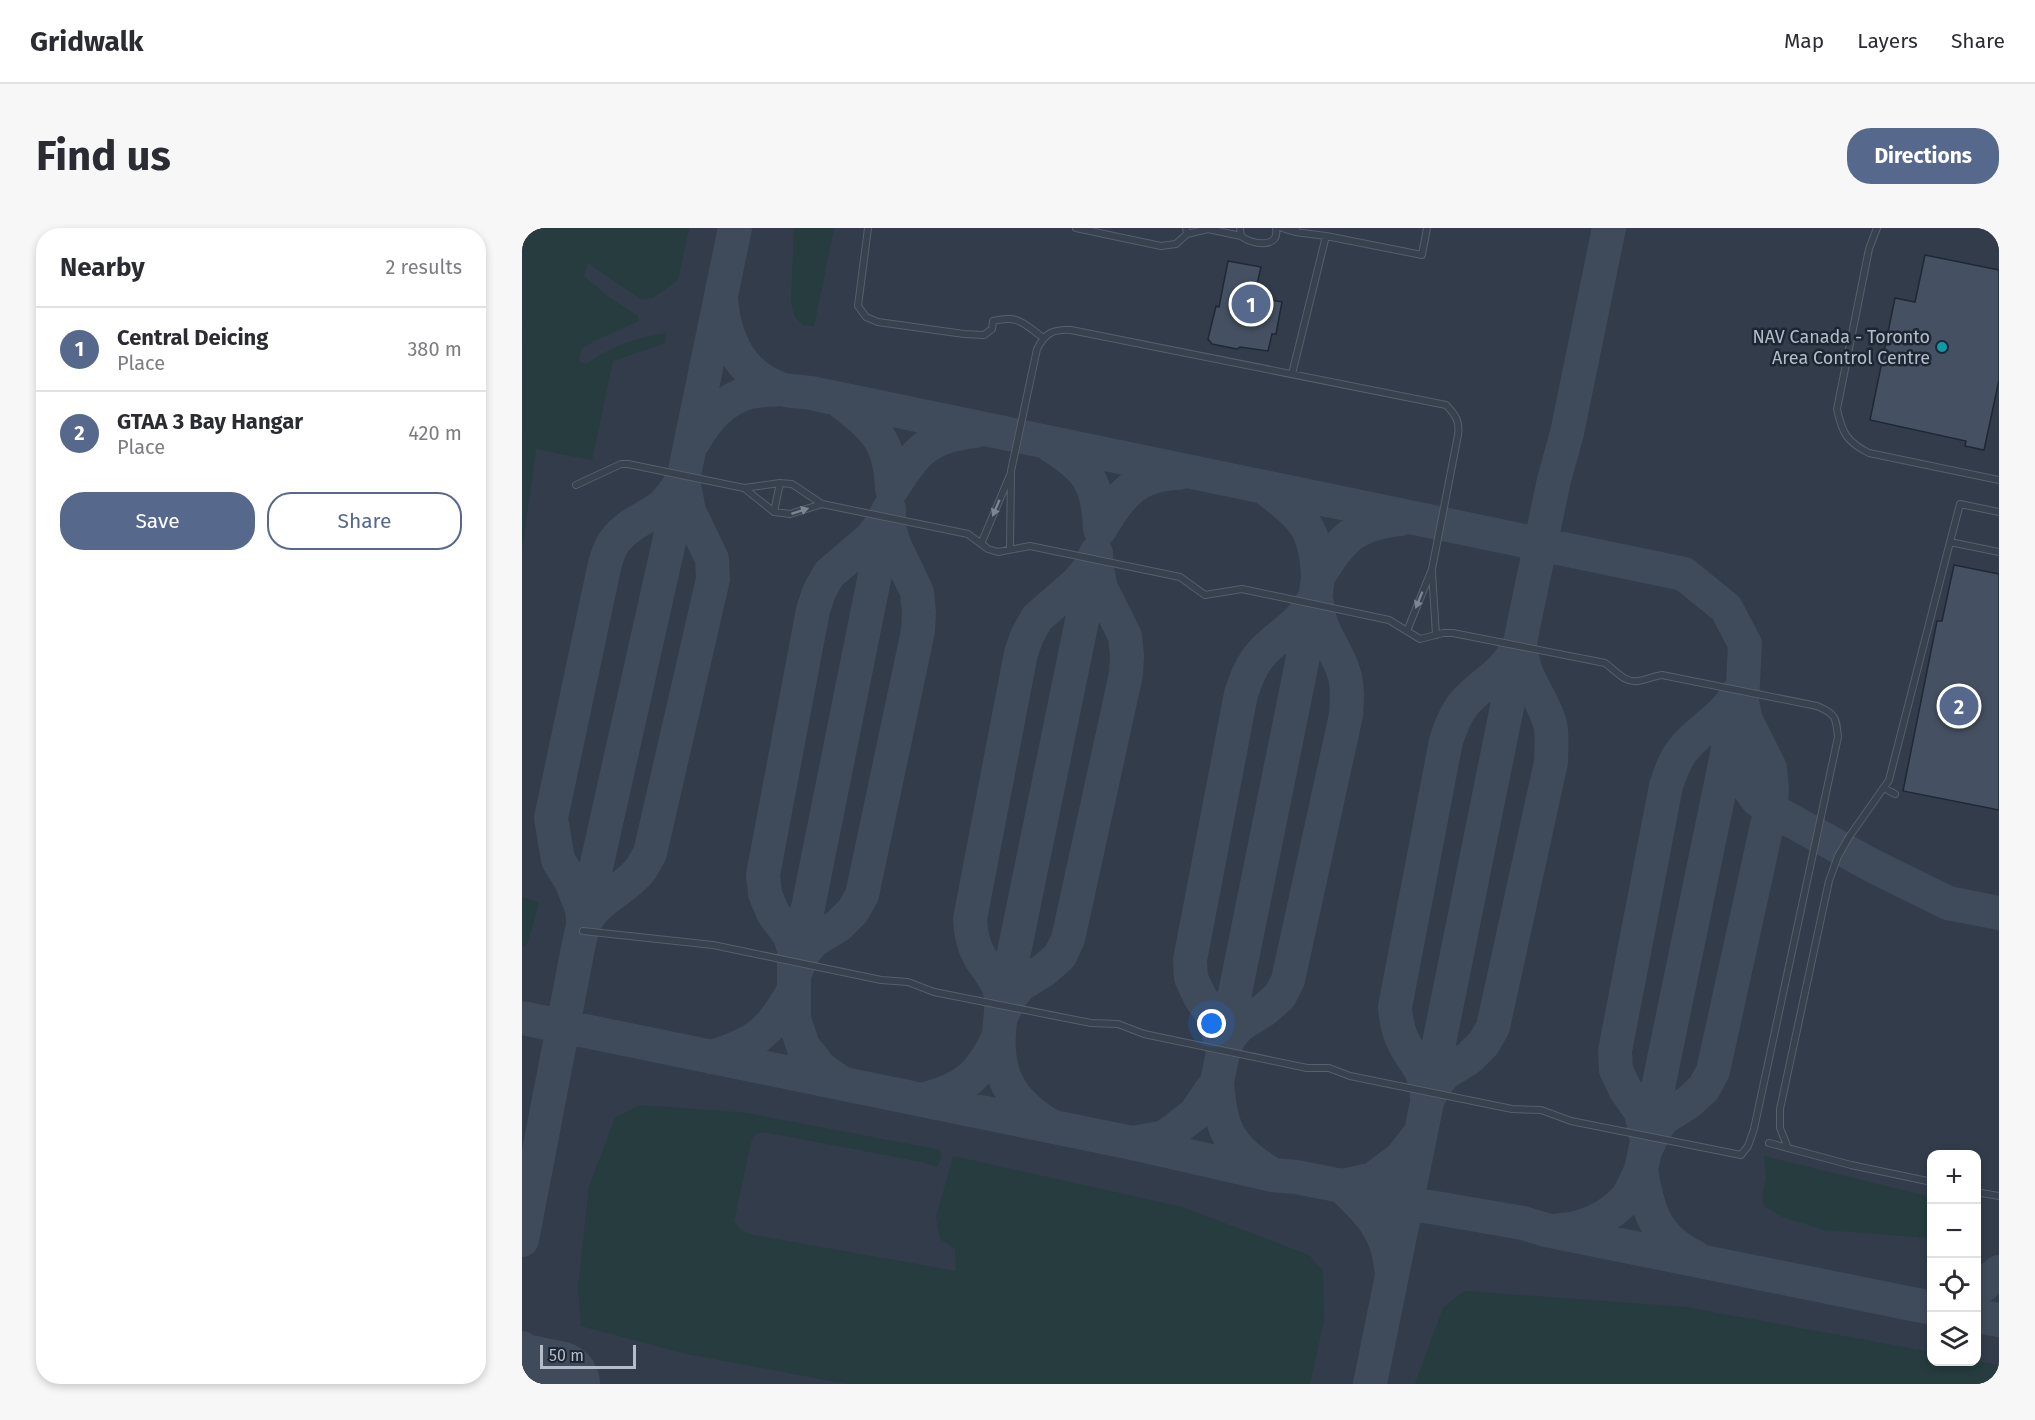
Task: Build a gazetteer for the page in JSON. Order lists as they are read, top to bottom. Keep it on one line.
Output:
{"places":["NAV Canada - Toronto Area Control Centre"],"scale_bar":"50 m","page":{"header":"Gridwalk","nav":["Map","Layers","Share"],"buttons":["Directions",["Save","Share"]],"title":"Find us","heading":["Nearby","2 results"],"pins":["1","2"],"list":[{"mark":"1","name":"Central Deicing","note":"Place","value":"380 m"},{"mark":"2","name":"GTAA 3 Bay Hangar","note":"Place","value":"420 m"}],"map_buttons":["+","−"],"scale":"50 m"}}
